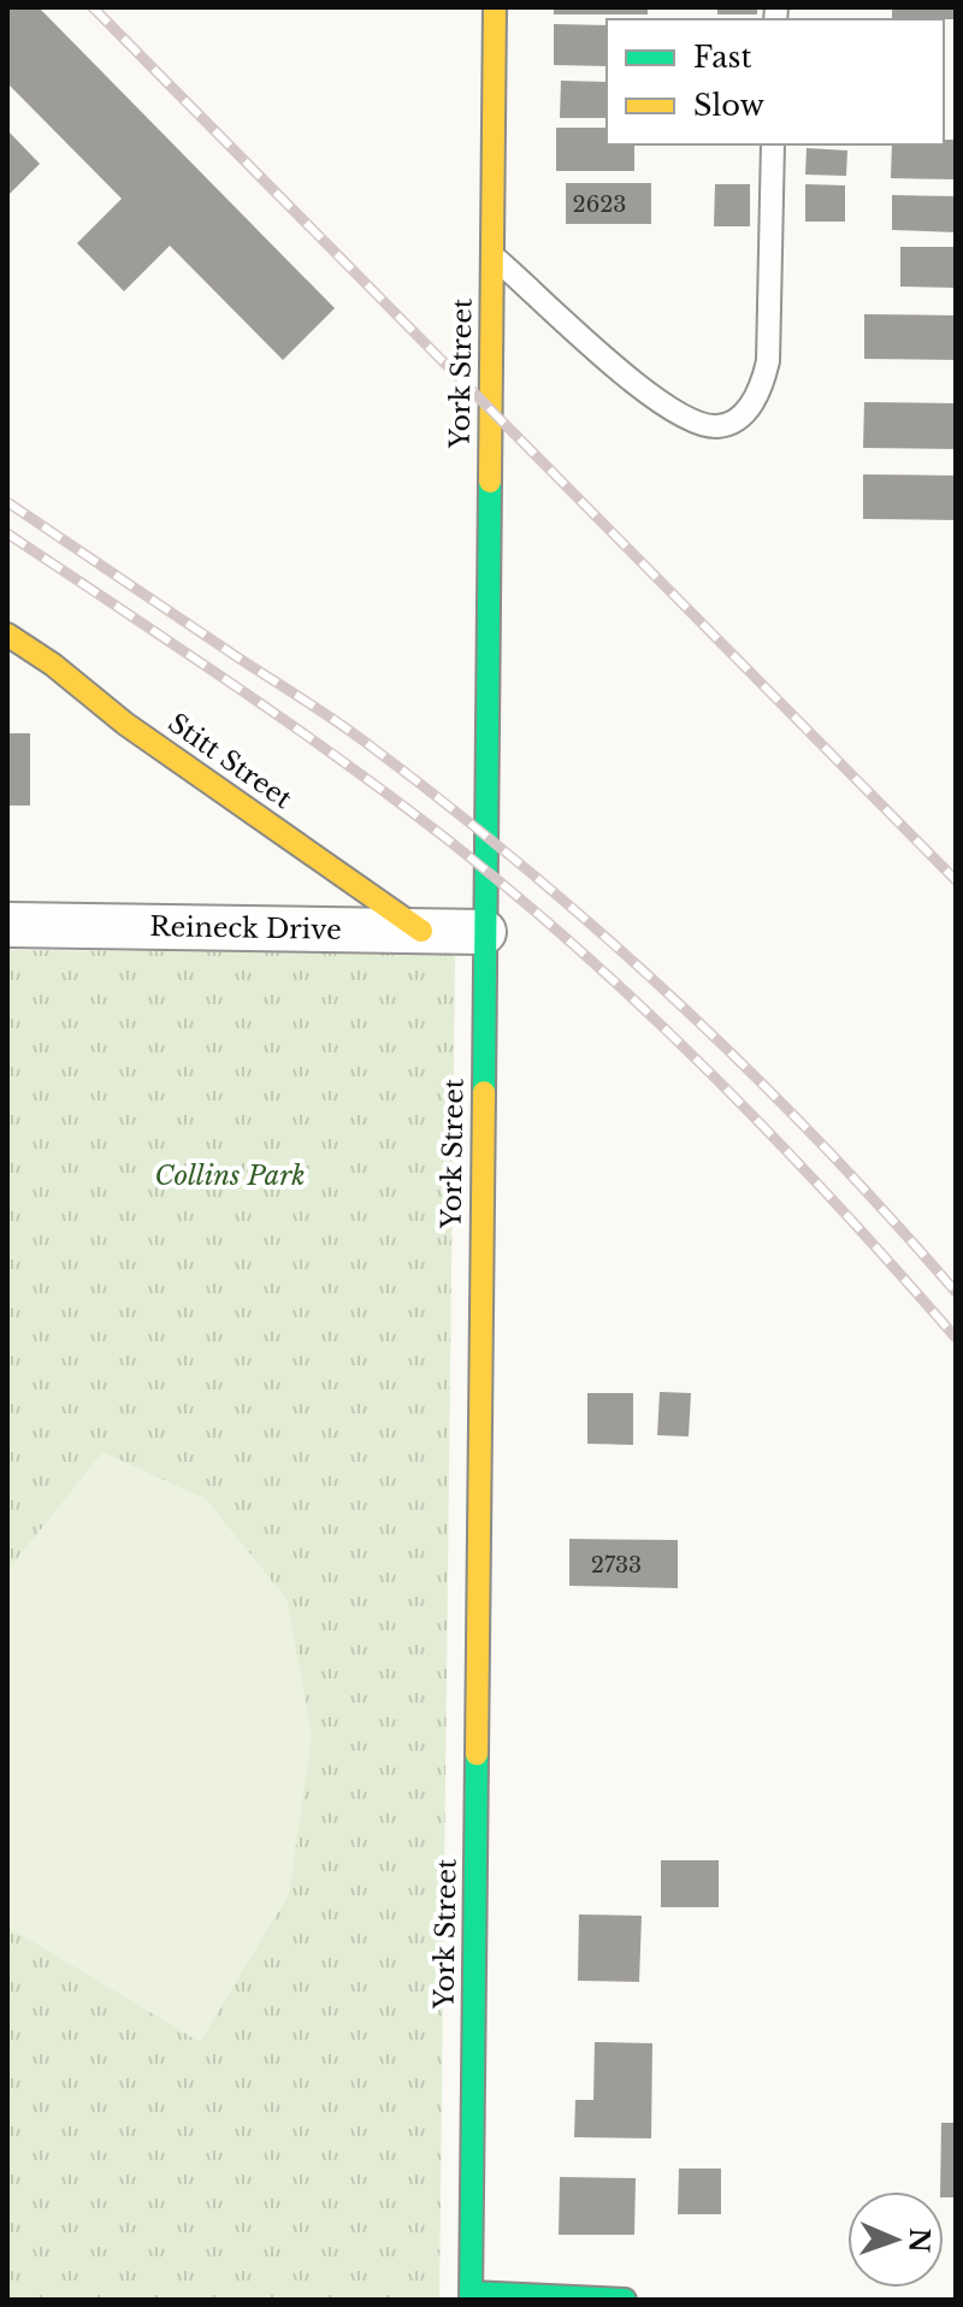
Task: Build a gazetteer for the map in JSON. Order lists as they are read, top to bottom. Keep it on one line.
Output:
{"streets":{"street":["York Street","Stitt Street","Reineck Drive"]},"crossings":[["York Street","Reineck Drive"],["Stitt Street","Reineck Drive"]],"parks":["Collins Park"],"house_numbers":["2623","2733"],"legend":["Fast","Slow"],"north":"right"}
